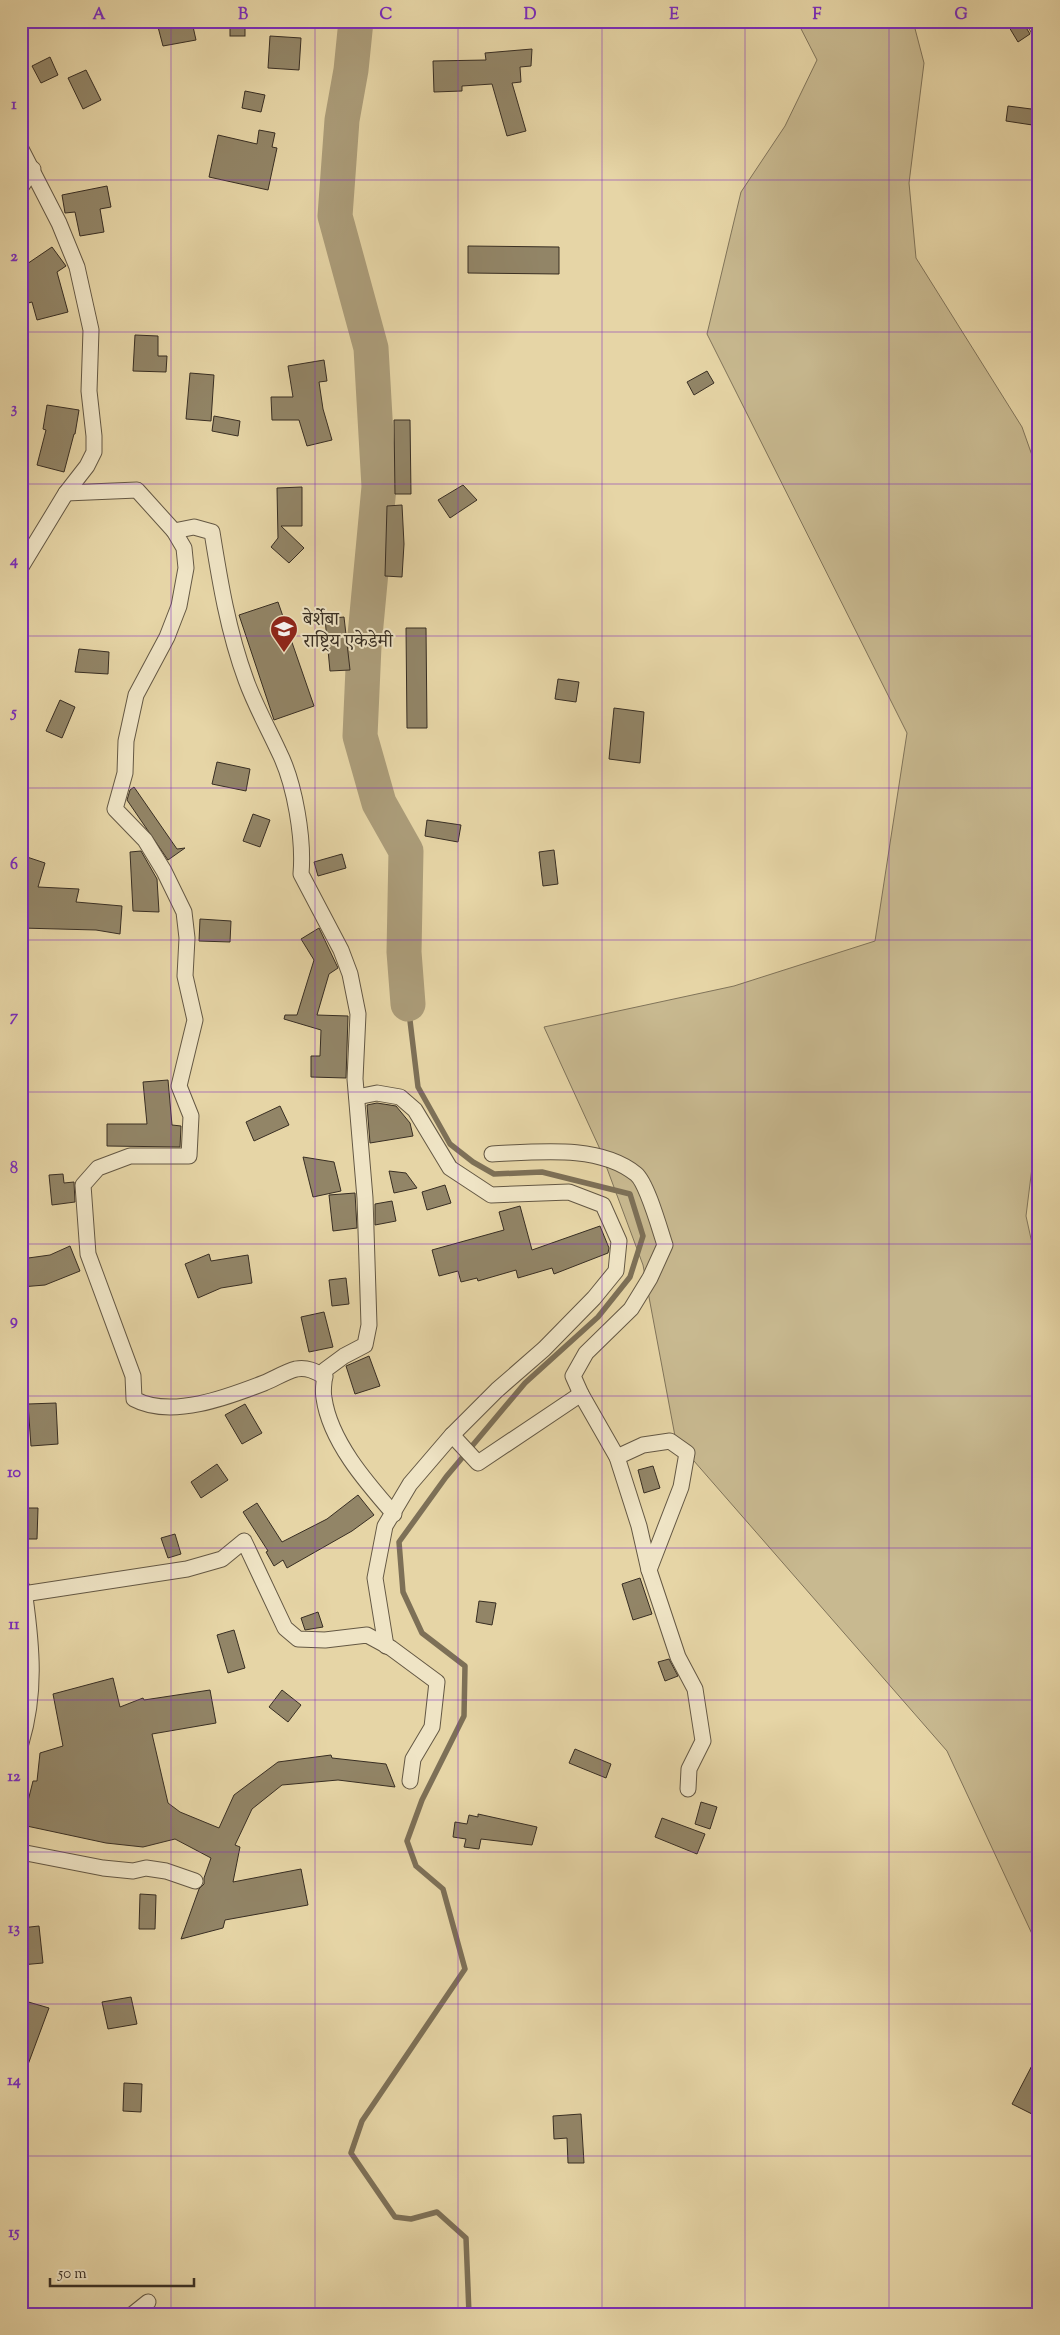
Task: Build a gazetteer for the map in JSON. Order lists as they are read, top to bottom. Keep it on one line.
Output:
{"places":{"school or university":["बेर्शेबा राष्ट्रिय एकेडेमी"]},"scale_bar":"50 m","grid":{"columns":["A","B","C","D","E","F","G"],"rows":["1","2","3","4","5","6","7","8","9","10","11","12","13","14","15"]}}
